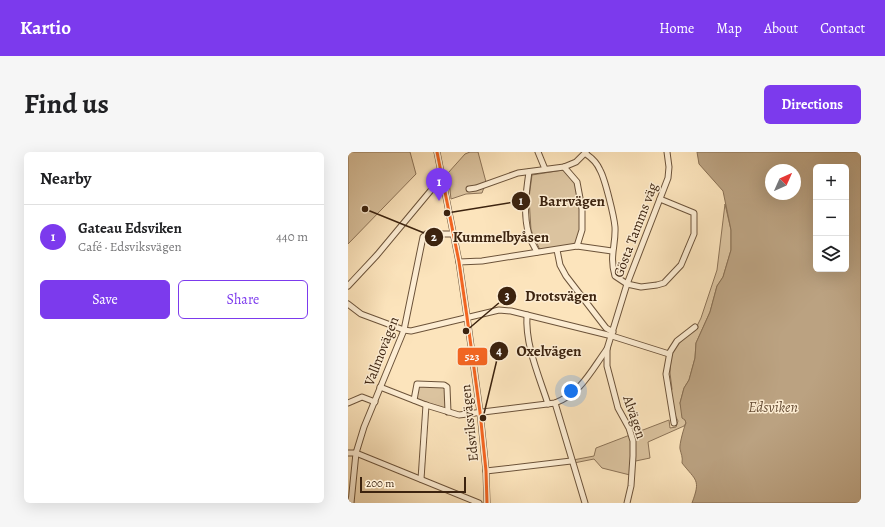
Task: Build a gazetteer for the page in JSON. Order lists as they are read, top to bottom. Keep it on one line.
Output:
{"streets":{"street":["Gösta Tamms väg","Vallmovägen","Alvägen","Edsviksvägen"]},"crossings":[["Gösta Tamms väg","Alvägen"],["Vallmovägen","Edsviksvägen"]],"water":["Edsviken"],"places":["Kummelbyåsen","Barrvägen","Drotsvägen","Oxelvägen"],"lines":["transit line 523"],"scale_bar":"200 m","north":"top right","page":{"header":"Kartio","nav":["Home","Map","About","Contact"],"title":"Find us","buttons":["Directions",["Save","Share"]],"heading":"Nearby","map_buttons":["+","−"],"pins":"1","list":[{"mark":"1","name":"Gateau Edsviken","note":"Café · Edsviksvägen","value":"440 m"}],"scale":"200 m"}}
